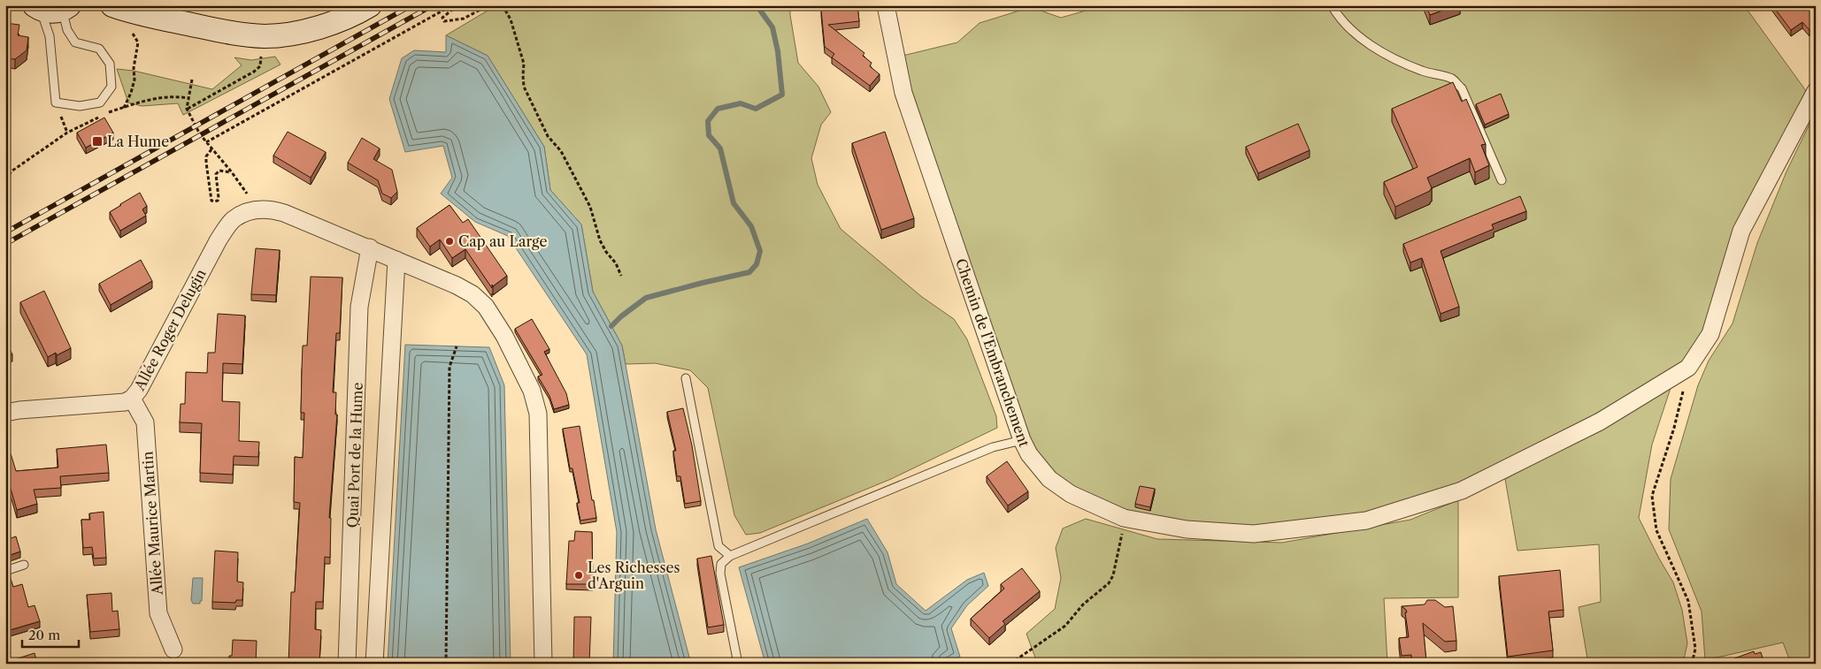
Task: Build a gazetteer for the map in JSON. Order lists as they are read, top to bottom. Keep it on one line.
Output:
{"streets":{"street":["Allée Roger Delugin","Chemin de l'Embranchement","Quai Port de la Hume","Allée Maurice Martin"]},"crossings":[["Allée Roger Delugin","Allée Maurice Martin"]],"places":{"transit":["La Hume"],"other":["Cap au Large","Les Richesses d'Arguin"]},"scale_bar":"20 m"}
